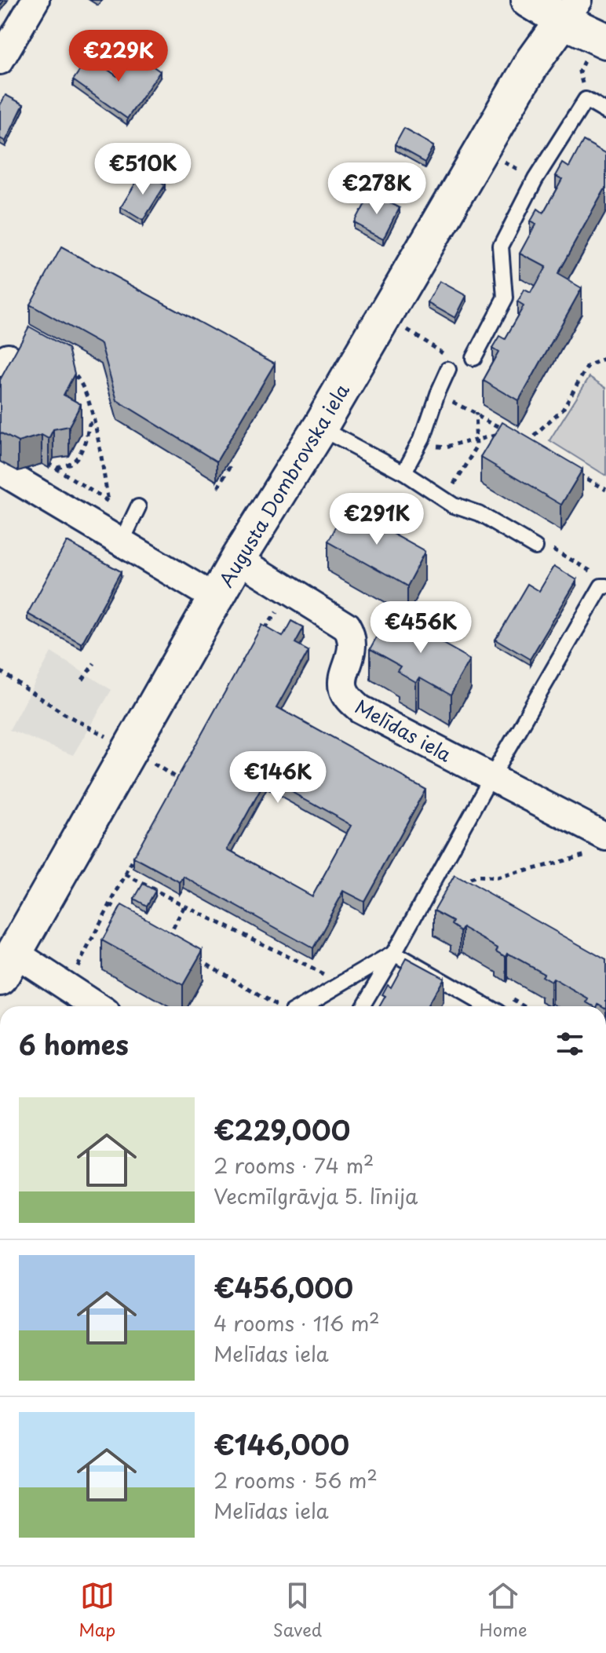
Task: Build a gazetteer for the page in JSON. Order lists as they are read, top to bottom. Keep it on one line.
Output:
{"streets":{"main road":["Augusta Dombrovska iela"],"street":["Melīdas iela"]},"crossings":[["Augusta Dombrovska iela","Melīdas iela"]],"page":{"price":["€229K","€510K","€278K","€291K","€456K","€146K"],"heading":"6 homes","list":[{"name":"€229,000","note":"2 rooms · 74 m² · Vecmīlgrāvja 5. līnija"},{"name":"€456,000","note":"4 rooms · 116 m² · Melīdas iela"},{"name":"€146,000","note":"2 rooms · 56 m² · Melīdas iela"}],"tabs":["Map","Saved","Home"]}}
